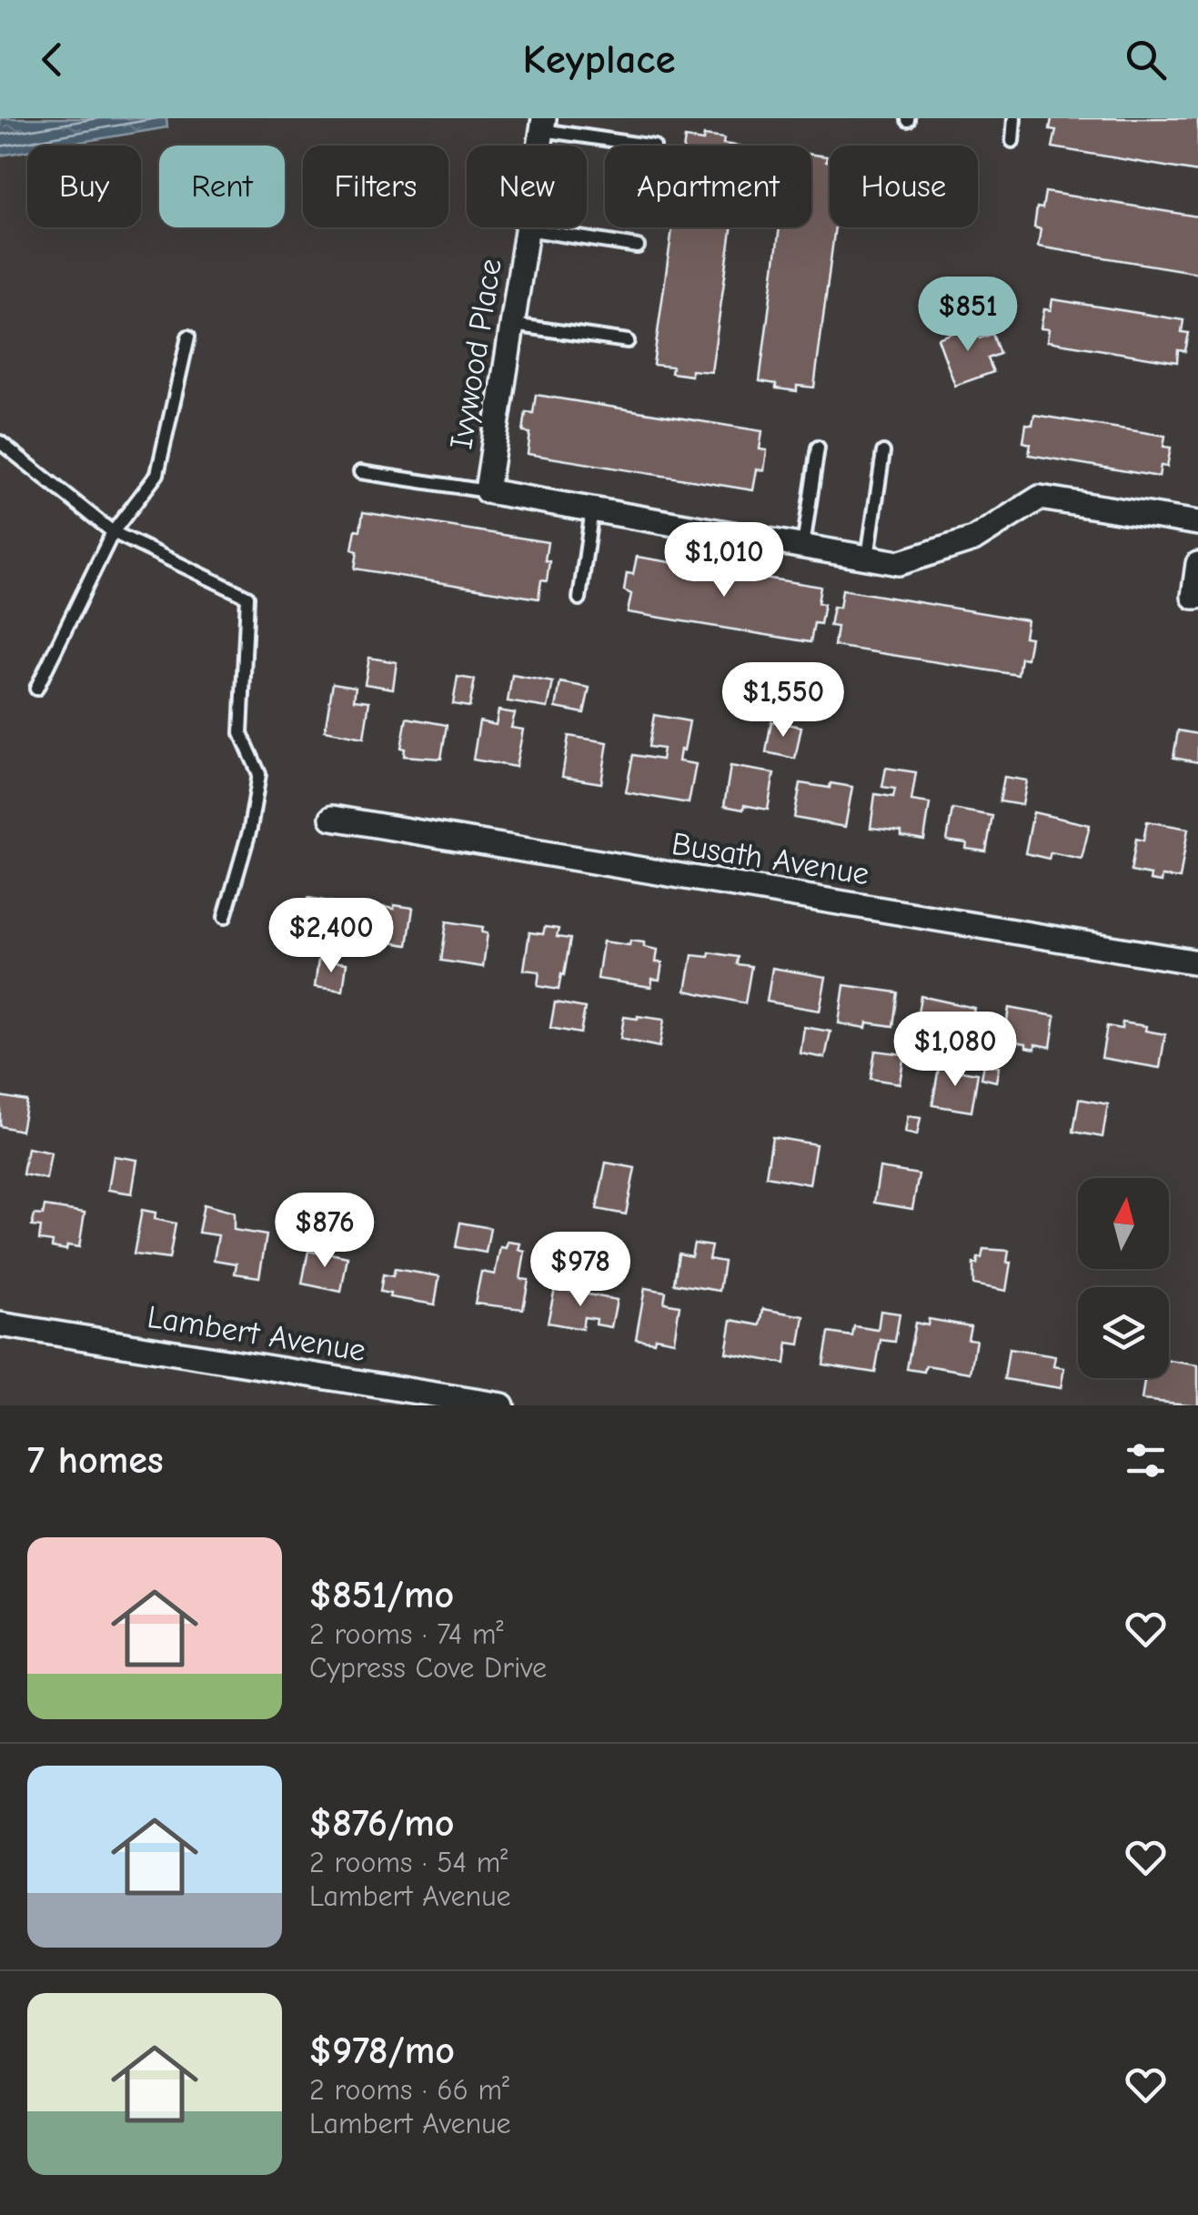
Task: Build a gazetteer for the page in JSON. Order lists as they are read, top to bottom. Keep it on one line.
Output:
{"streets":{"street":["Ivywood Place","Busath Avenue","Lambert Avenue"]},"north":"top","page":{"header":"Keyplace","chip":["Buy","Rent","Filters","New","Apartment","House"],"price":["$851","$1,010","$1,550","$2,400","$1,080","$876","$978"],"heading":"7 homes","list":[{"name":"$851/mo","note":"2 rooms · 74 m² · Cypress Cove Drive"},{"name":"$876/mo","note":"2 rooms · 54 m² · Lambert Avenue"},{"name":"$978/mo","note":"2 rooms · 66 m² · Lambert Avenue"}]}}
